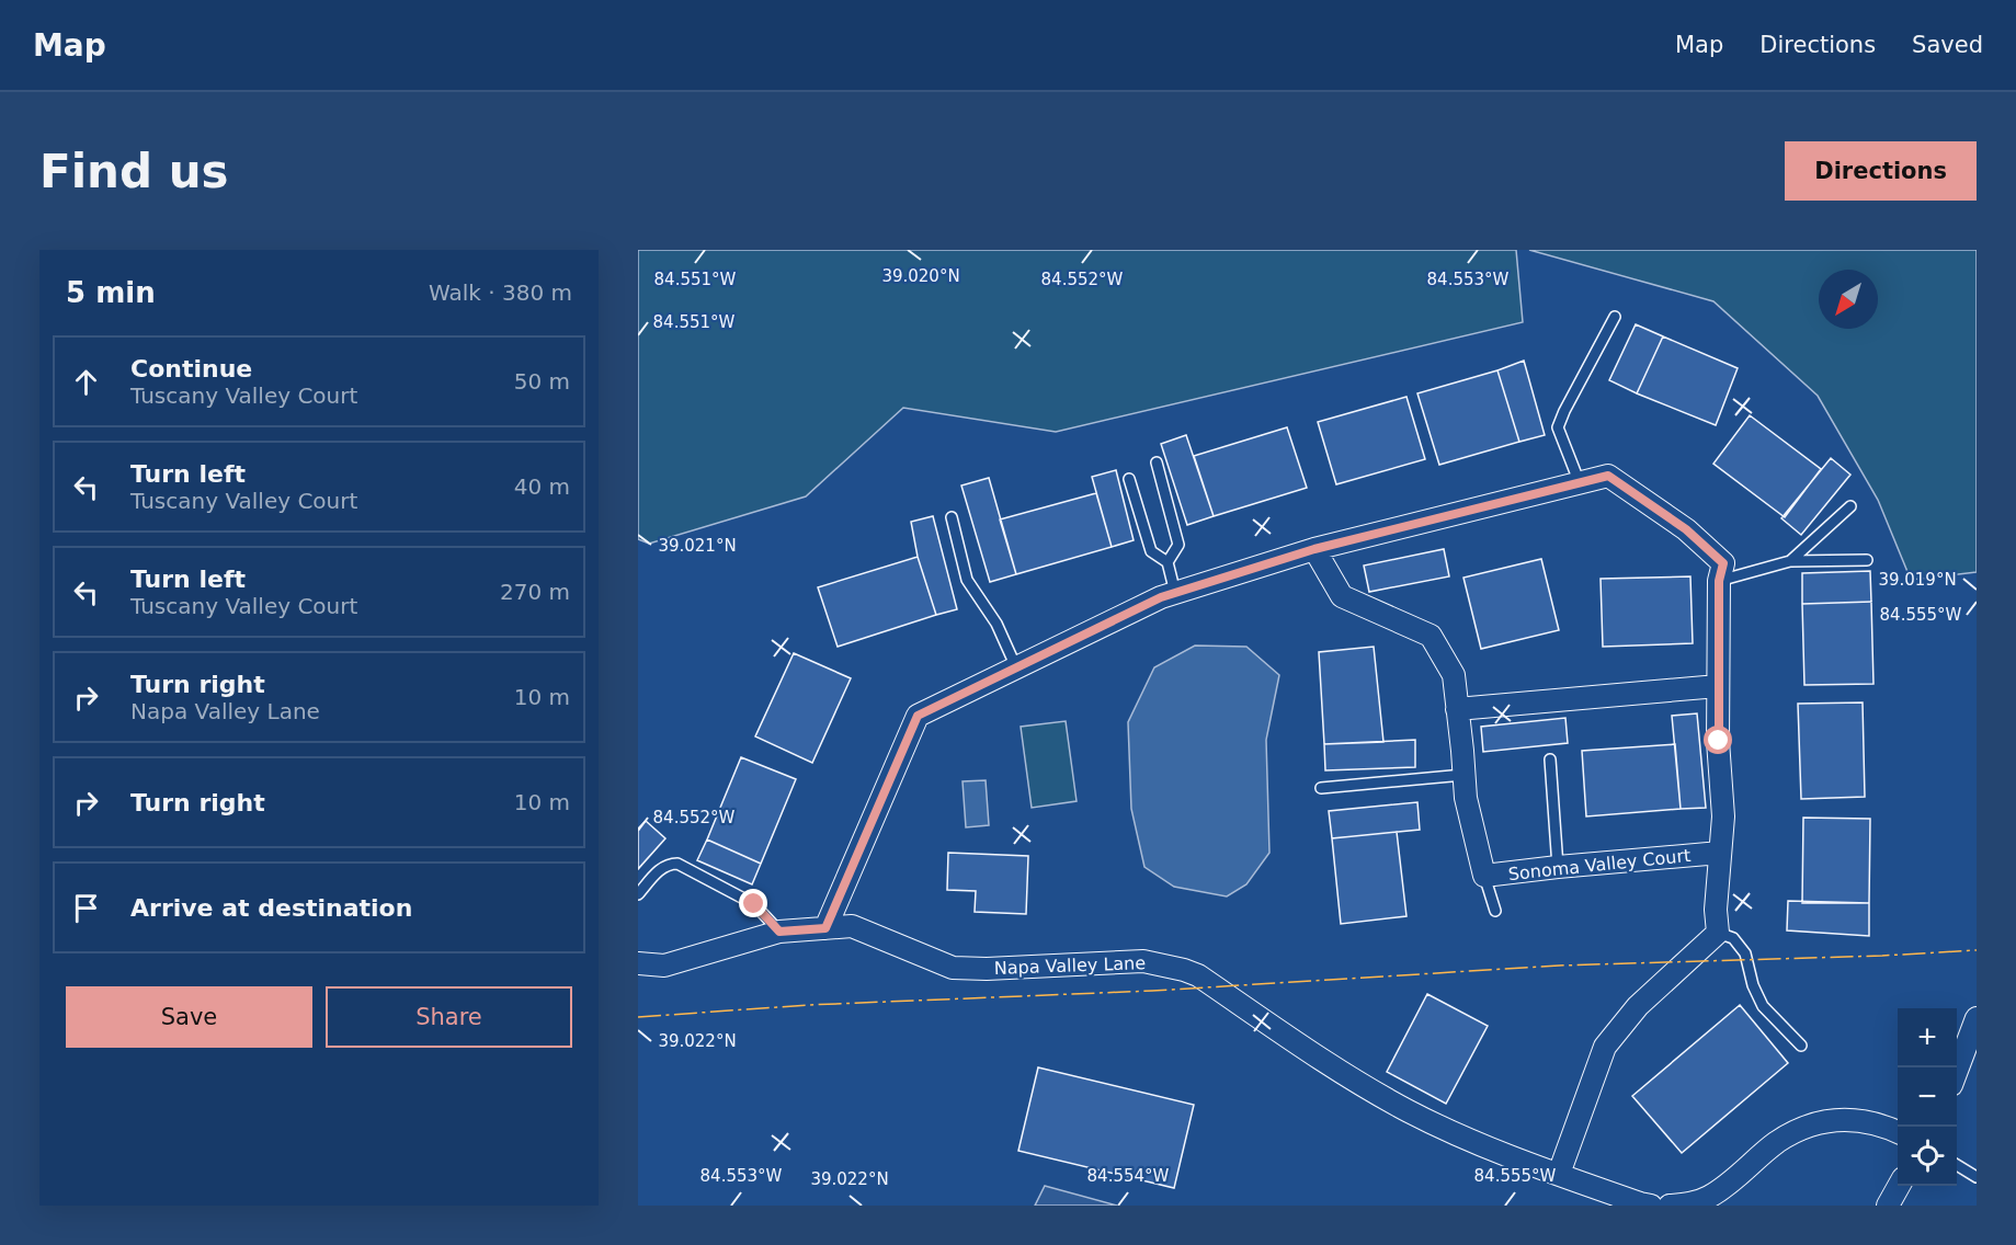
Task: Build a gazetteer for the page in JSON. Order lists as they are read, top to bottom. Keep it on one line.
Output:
{"streets":{"street":["Sonoma Valley Court","Napa Valley Lane"]},"north":"bottom left","page":{"header":"Map","nav":["Map","Directions","Saved"],"buttons":["Directions",["Save","Share"]],"title":"Find us","heading":["5 min","Walk · 380 m"],"list":[["Continue","Tuscany Valley Court","50 m"],["Turn left","Tuscany Valley Court","40 m"],["Turn left","Tuscany Valley Court","270 m"],["Turn right","Napa Valley Lane","10 m"],["Turn right","10 m"],"Arrive at destination"],"map_buttons":["+","−"]},"coordinates":["39.020°N","84.551°W","84.552°W","84.553°W","39.021°N","39.019°N","84.555°W","39.022°N","84.554°W"]}
